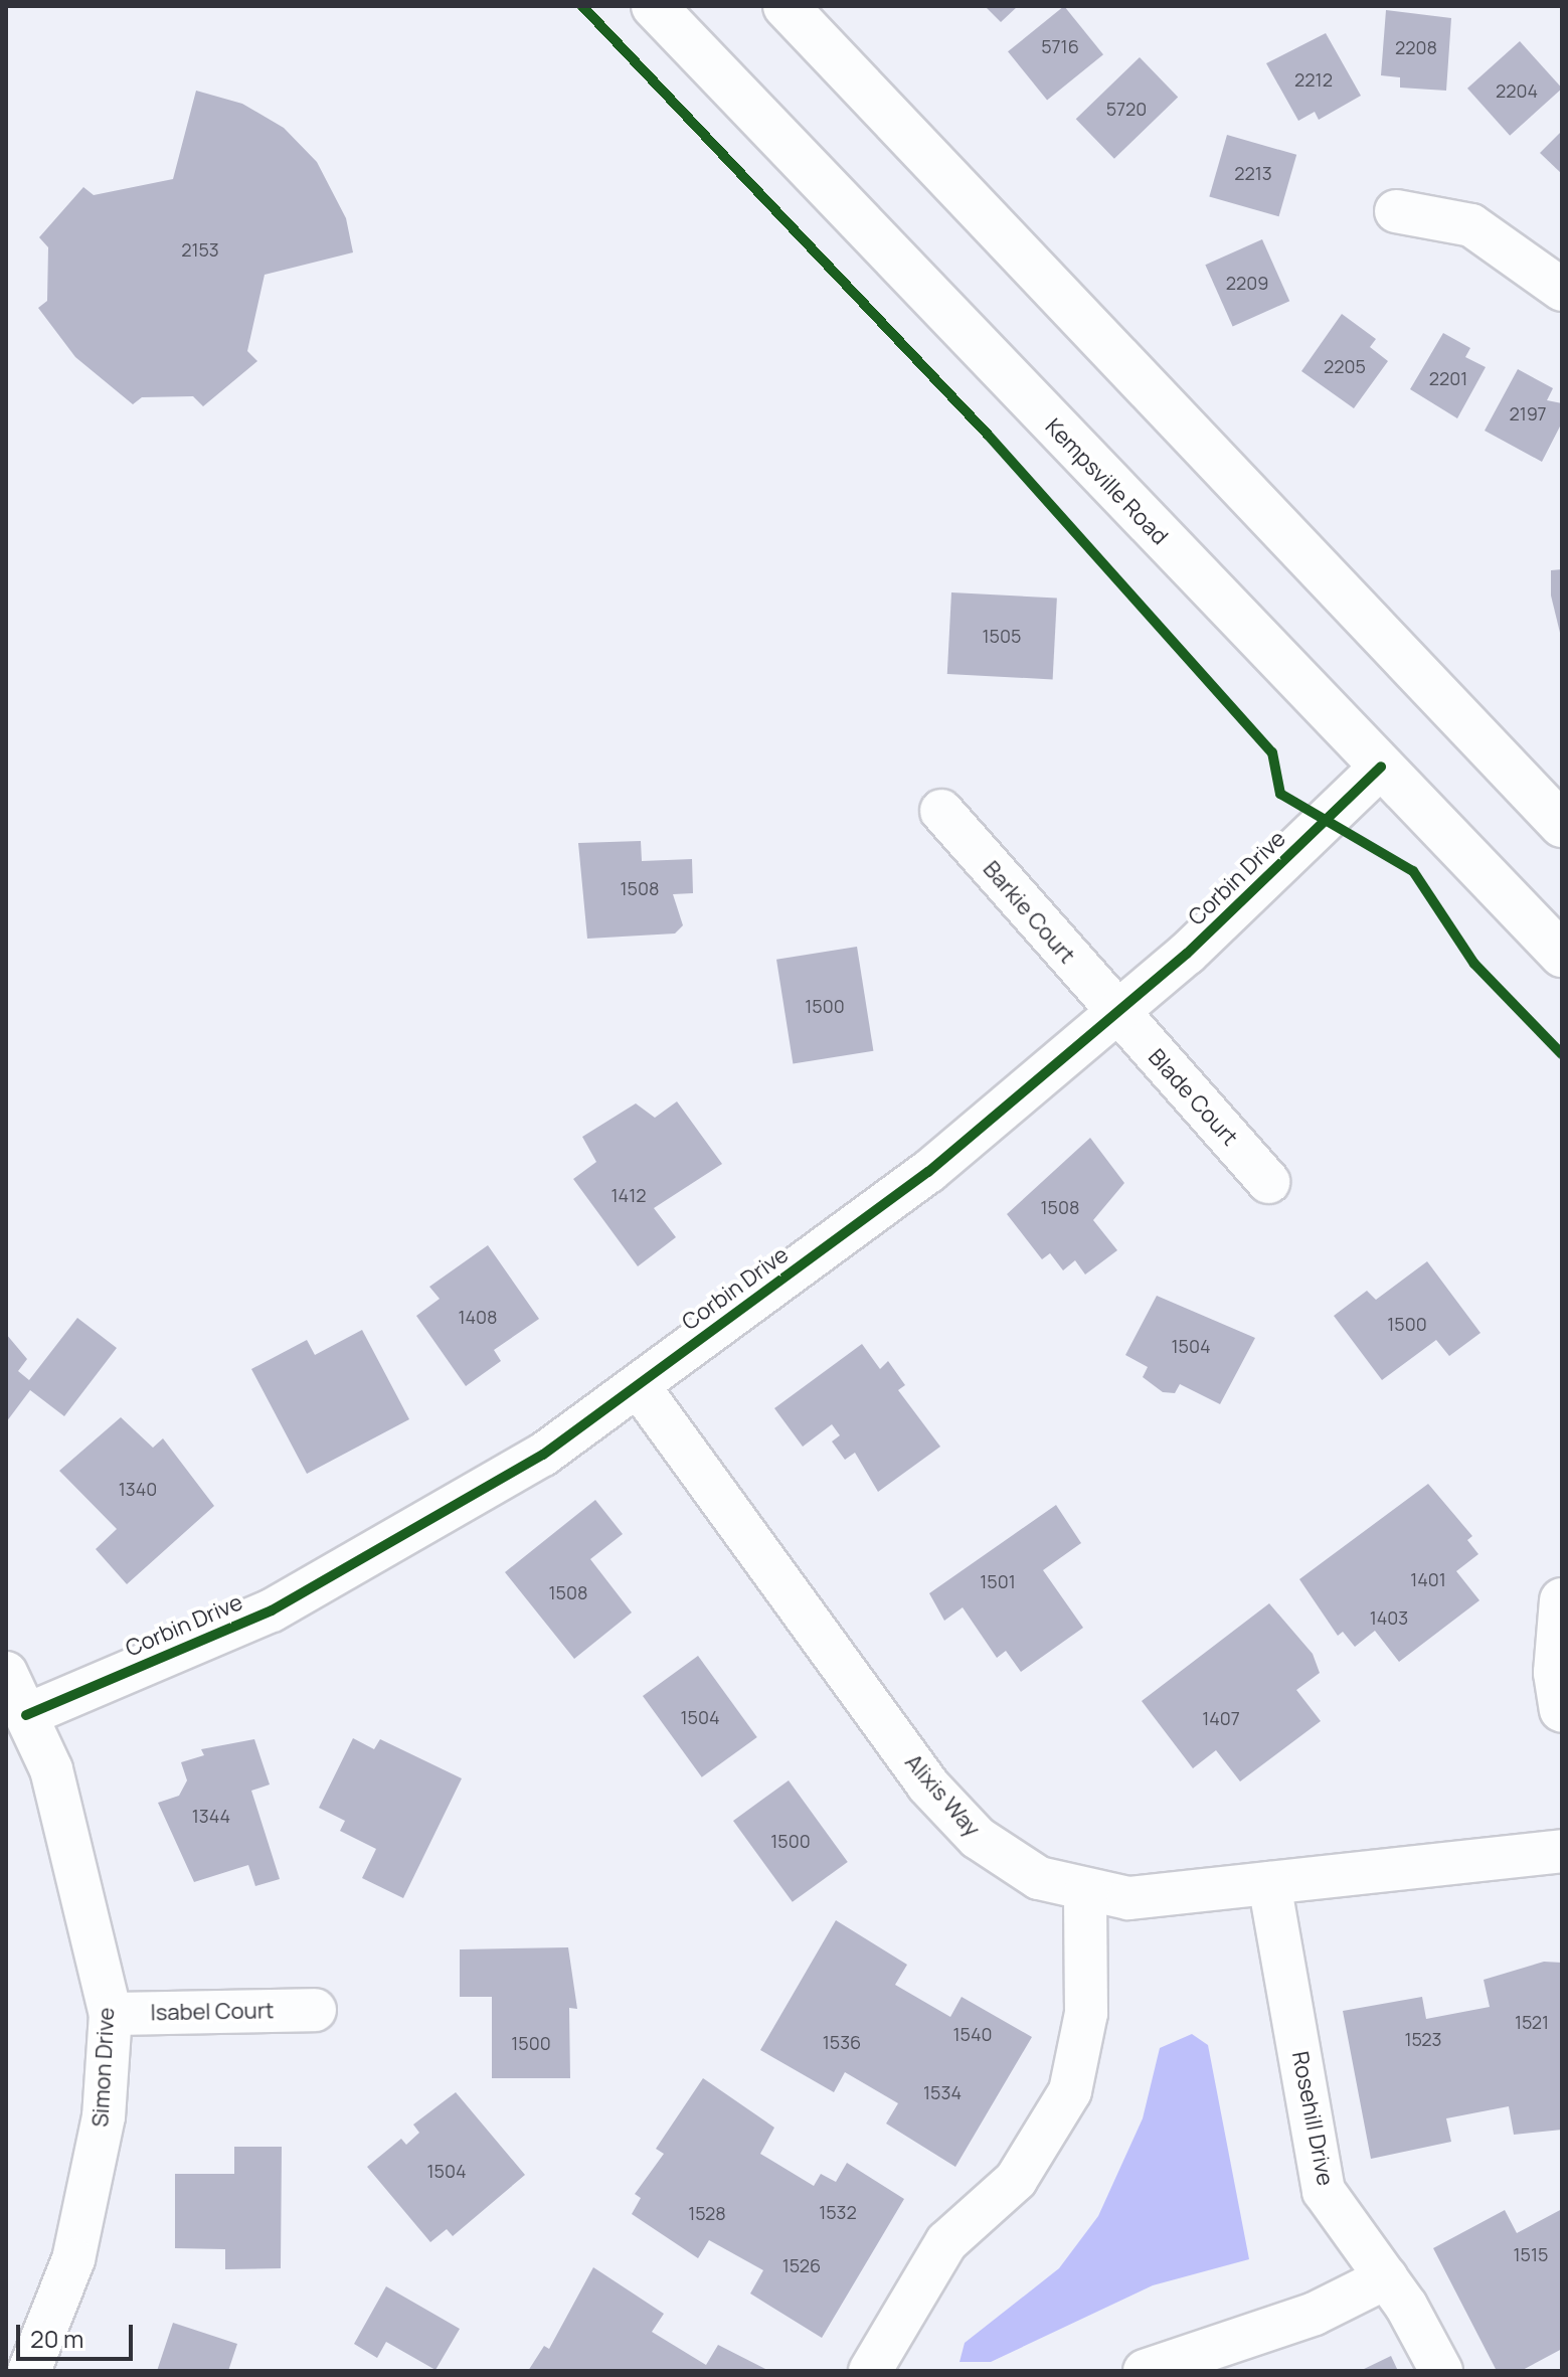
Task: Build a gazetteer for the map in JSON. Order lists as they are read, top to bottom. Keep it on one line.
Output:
{"streets":{"main road":["Kempsville Road"],"street":["Corbin Drive","Barkie Court","Blade Court","Alixis Way","Isabel Court","Simon Drive","Rosehill Drive"]},"crossings":[["Kempsville Road","Corbin Drive"],["Corbin Drive","Barkie Court"],["Corbin Drive","Blade Court"],["Corbin Drive","Alixis Way"],["Corbin Drive","Simon Drive"],["Barkie Court","Blade Court"],["Alixis Way","Rosehill Drive"],["Isabel Court","Simon Drive"]],"house_numbers":["5716","2208","2212","2204","5720","2213","2153","2209","2205","2201","2197","1505","1508","1500","1412","1508","1408","1500","1504","1340","1401","1501","1508","1403","1504","1407","1344","1500","1521","1540","1523","1536","1500","1534","1504","1532","1528","1515","1526"],"scale_bar":"20 m"}
